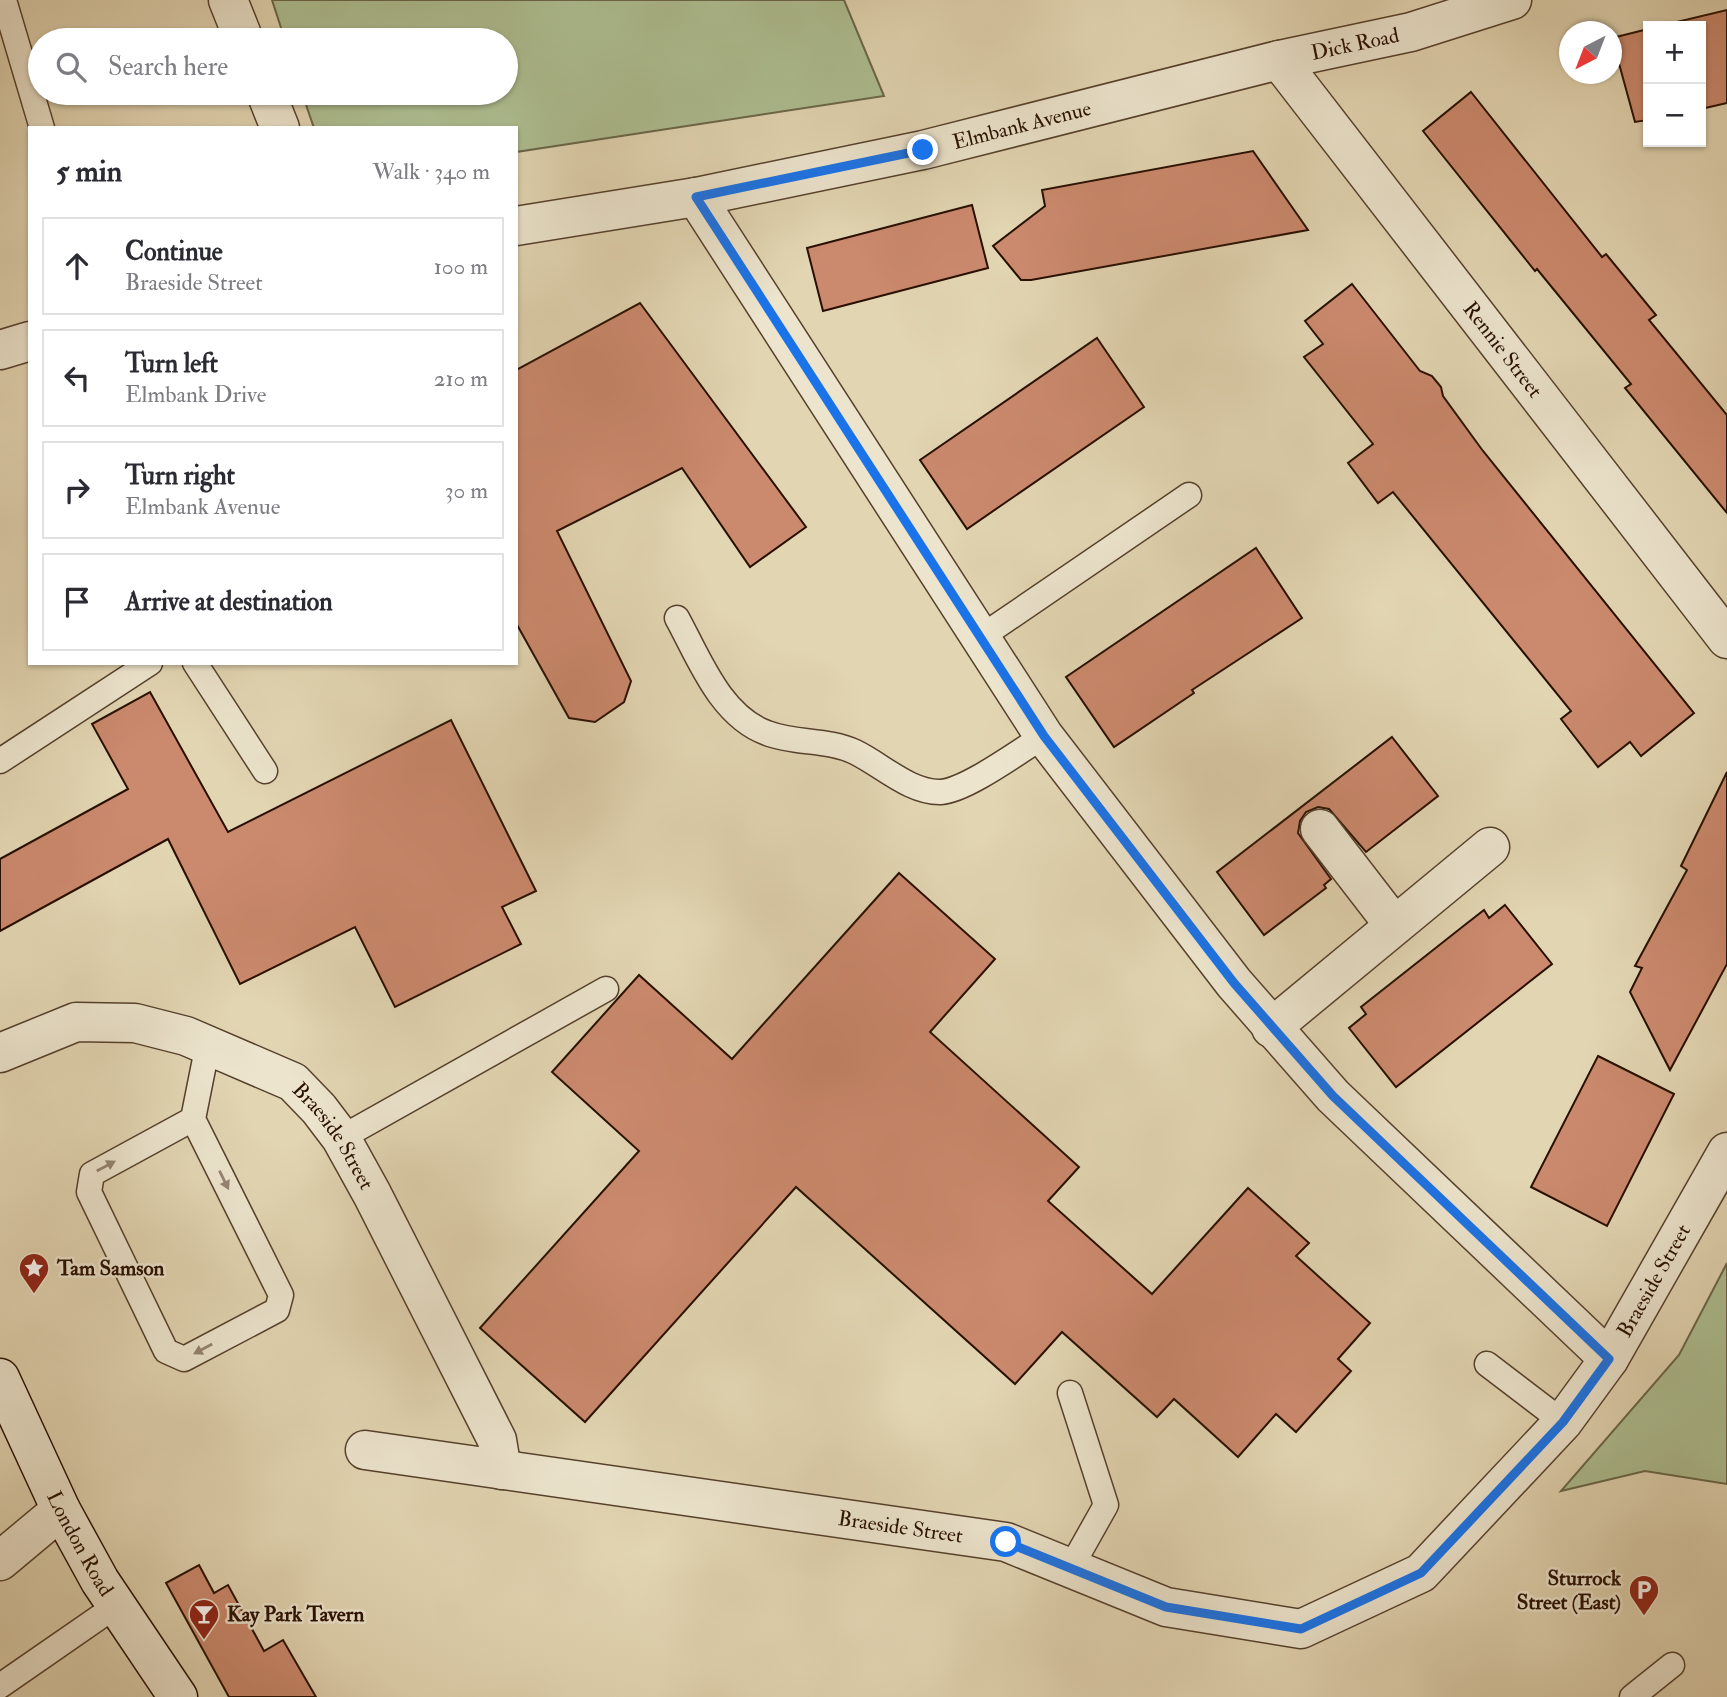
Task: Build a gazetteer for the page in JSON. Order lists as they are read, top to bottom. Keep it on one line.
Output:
{"streets":{"street":["Dick Road","Elmbank Avenue","Rennie Street","Braeside Street","London Road"]},"crossings":[["Dick Road","Elmbank Avenue"],["Dick Road","Rennie Street"],["Elmbank Avenue","Rennie Street"]],"places":{"place":["Tam Samson"],"parking":["Sturrock Street (East)"],"bar":["Kay Park Tavern"]},"north":"bottom left","page":{"map_buttons":["+","−"],"search":"Search here","heading":["5 min","Walk · 340 m"],"list":[["Continue","Braeside Street","100 m"],["Turn left","Elmbank Drive","210 m"],["Turn right","Elmbank Avenue","30 m"],"Arrive at destination"]}}
